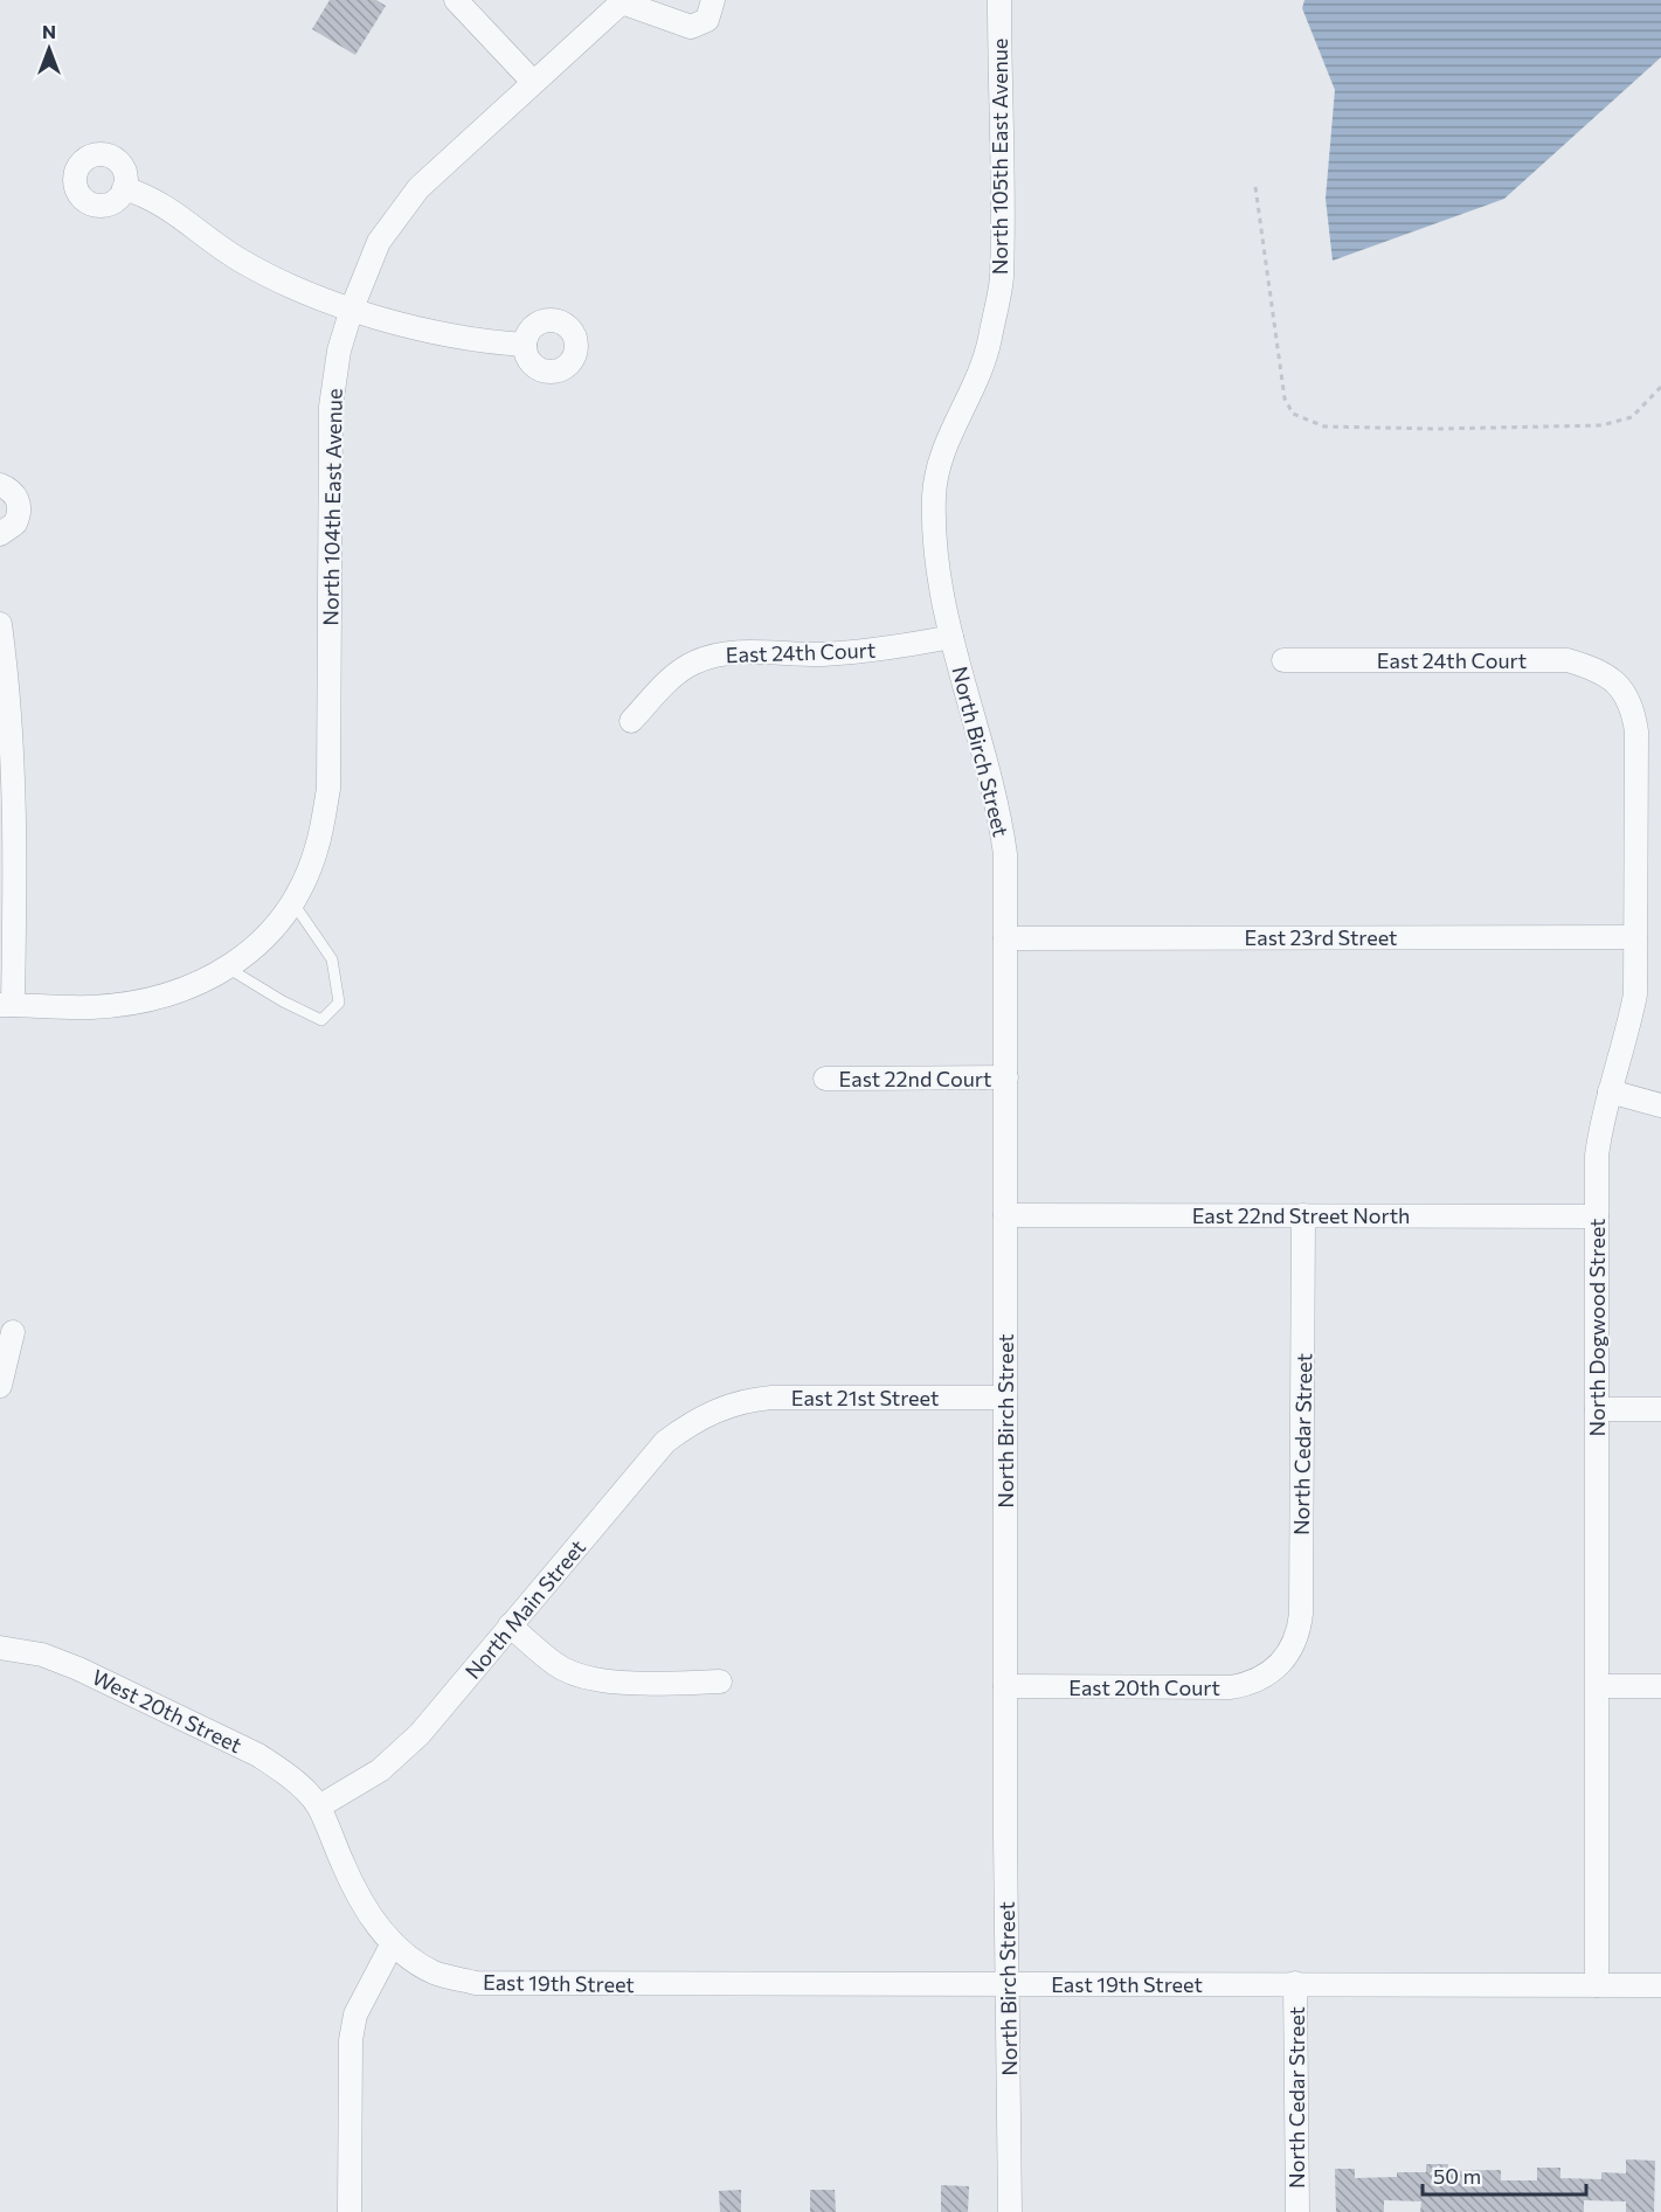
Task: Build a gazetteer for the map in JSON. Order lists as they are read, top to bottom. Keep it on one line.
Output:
{"streets":{"street":["North 105th East Avenue","North 104th East Avenue","East 24th Court","North Birch Street","East 23rd Street","East 22nd Court","East 22nd Street North","North Dogwood Street","East 21st Street","North Cedar Street","North Main Street","East 20th Court","West 20th Street","East 19th Street"]},"crossings":[["North 105th East Avenue","East 24th Court"],["North 105th East Avenue","North Birch Street"],["East 24th Court","North Birch Street"],["East 24th Court","North Dogwood Street"],["North Birch Street","East 23rd Street"],["North Birch Street","East 22nd Court"],["North Birch Street","East 22nd Street North"],["North Birch Street","East 21st Street"],["North Birch Street","East 20th Court"],["North Birch Street","East 19th Street"],["East 23rd Street","North Dogwood Street"],["East 22nd Street North","North Dogwood Street"],["East 22nd Street North","North Cedar Street"],["North Dogwood Street","East 19th Street"],["East 21st Street","North Main Street"],["North Cedar Street","East 20th Court"],["North Cedar Street","East 19th Street"],["North Main Street","West 20th Street"],["North Main Street","East 19th Street"],["West 20th Street","East 19th Street"]],"scale_bar":"50 m","north":"top"}
